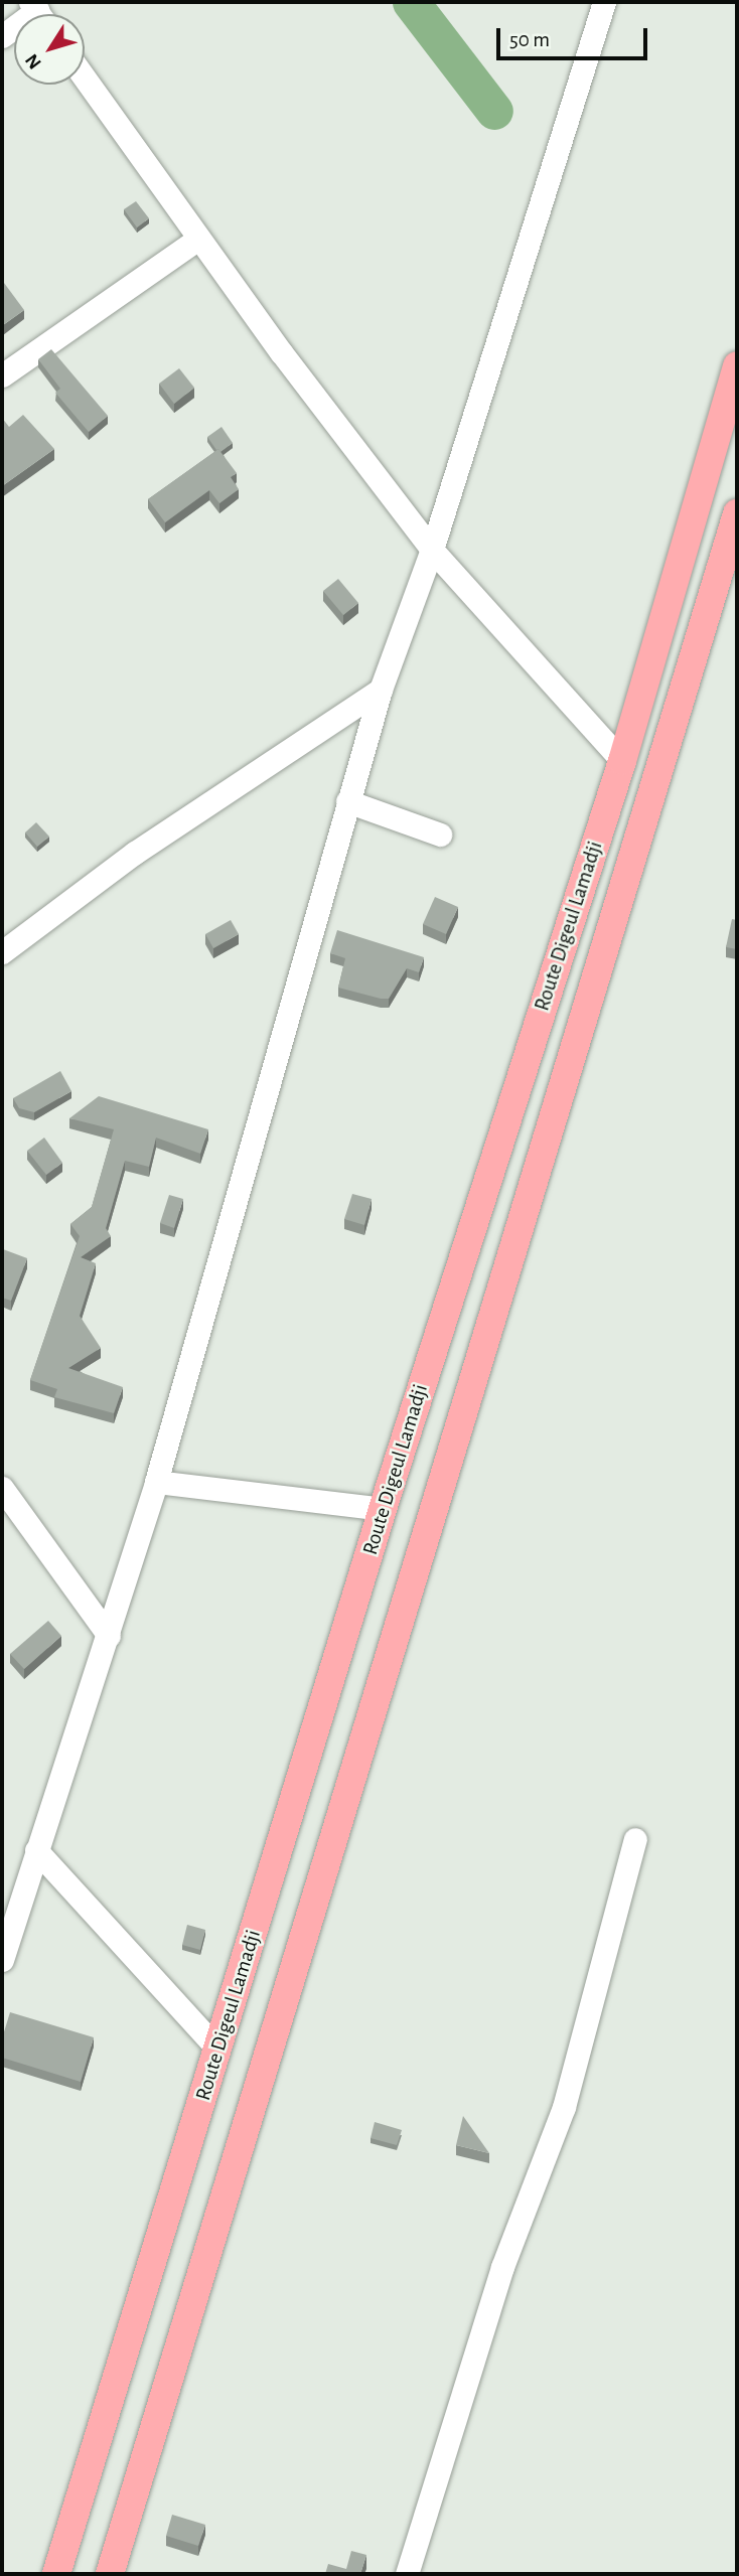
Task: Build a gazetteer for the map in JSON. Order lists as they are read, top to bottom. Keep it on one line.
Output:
{"streets":{"main road":["Route Digeul Lamadji"]},"scale_bar":"50 m","north":"bottom left"}
